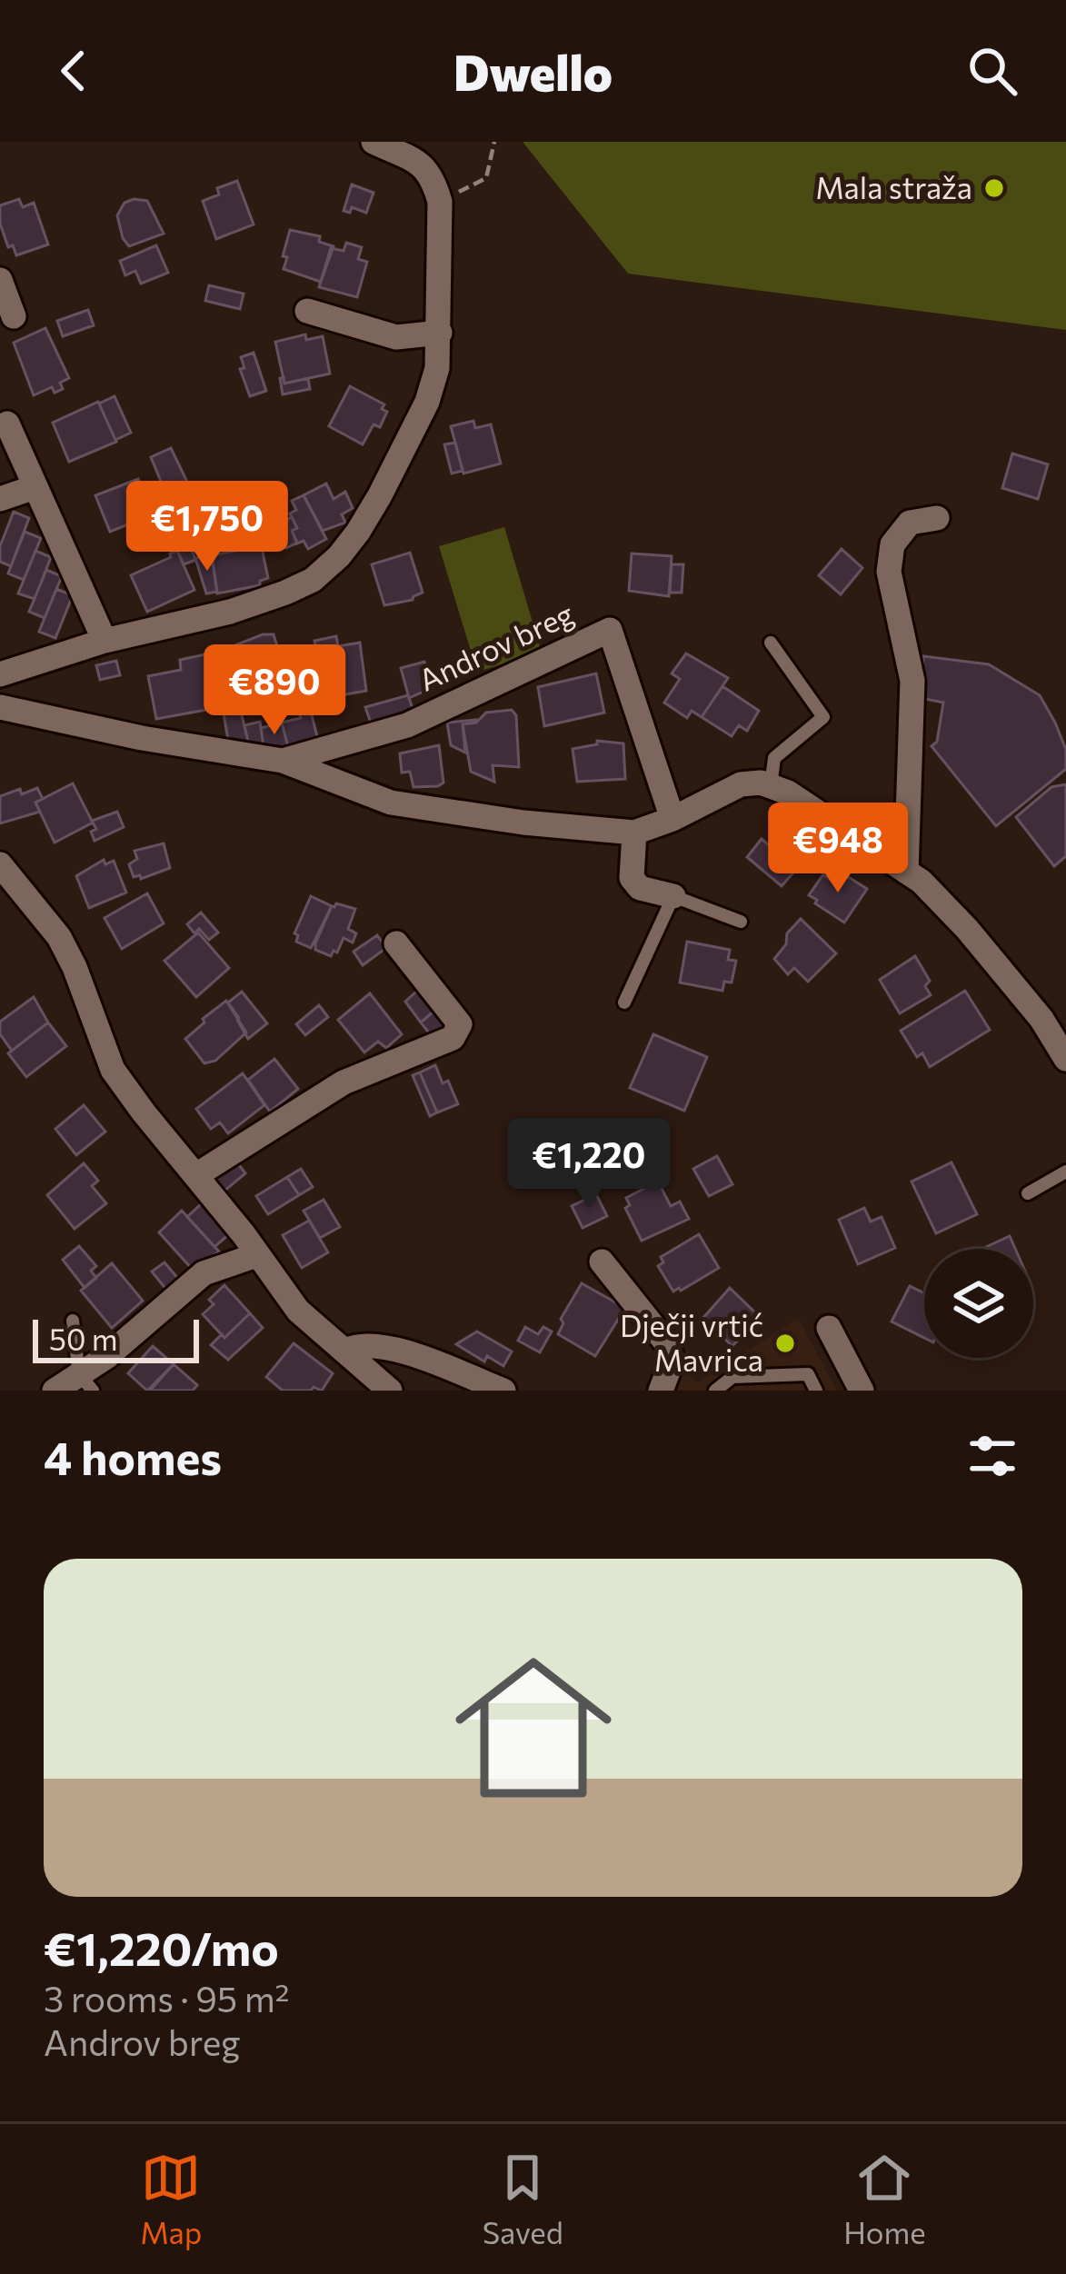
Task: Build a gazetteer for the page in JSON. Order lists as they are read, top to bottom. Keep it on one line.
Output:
{"streets":{"street":["Androv breg"]},"places":["Mala straža","Dječji vrtić Mavrica"],"scale_bar":"50 m","page":{"header":"Dwello","price":["€1,750","€890","€948","€1,220"],"scale":"50 m","heading":"4 homes","list":[{"name":"€1,220/mo","note":"3 rooms · 95 m² · Androv breg"}],"tabs":["Map","Saved","Home"]}}
